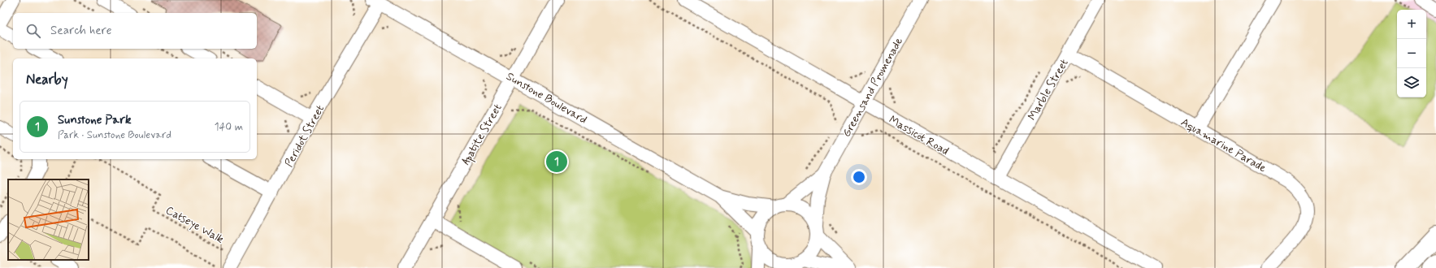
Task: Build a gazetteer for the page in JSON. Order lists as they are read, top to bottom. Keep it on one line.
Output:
{"streets":{"street":["Greensand Promenade","Marble Street","Sunstone Boulevard","Apatite Street","Massicot Road","Peridot Street","Aquamarine Parade"],"path":["Catseye Walk"]},"crossings":[["Greensand Promenade","Sunstone Boulevard"],["Greensand Promenade","Massicot Road"],["Marble Street","Massicot Road"],["Marble Street","Aquamarine Parade"],["Sunstone Boulevard","Apatite Street"],["Sunstone Boulevard","Peridot Street"]],"page":{"map_buttons":["+","−"],"search":"Search here","heading":"Nearby","list":[{"mark":"1","name":"Sunstone Park","note":"Park · Sunstone Boulevard","value":"140 m"}],"pins":"1"}}
